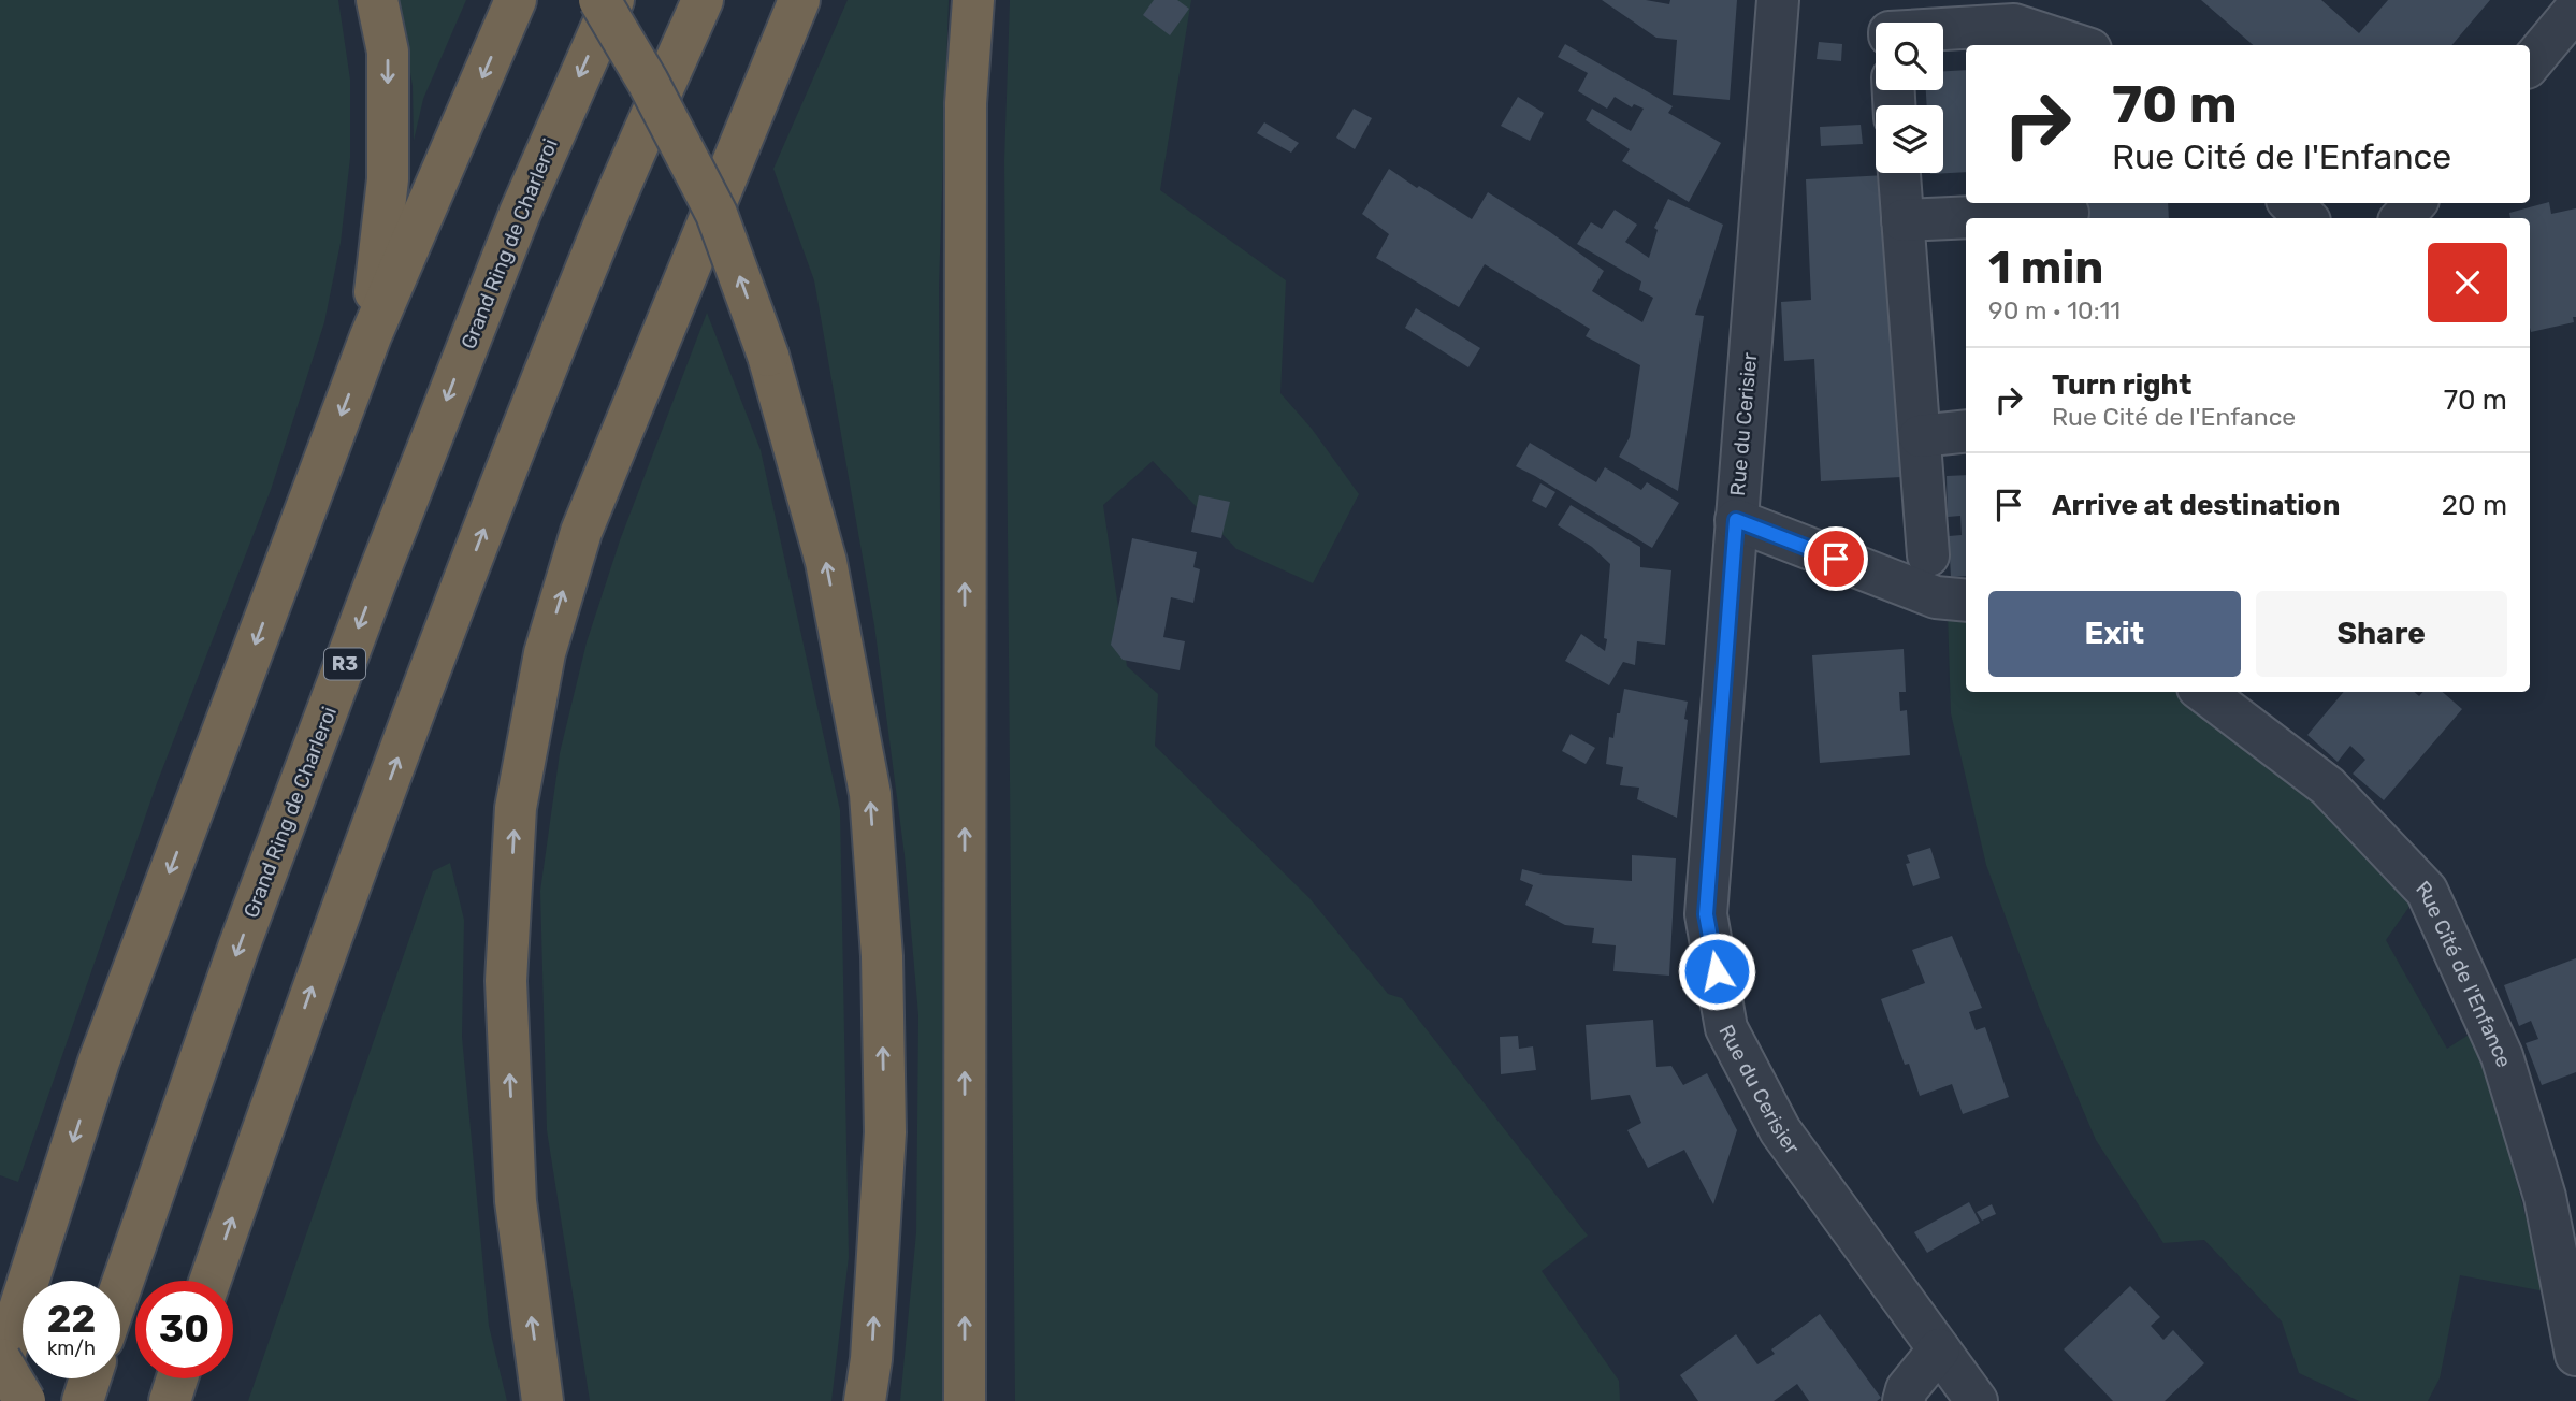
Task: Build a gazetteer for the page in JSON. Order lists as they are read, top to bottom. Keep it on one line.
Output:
{"streets":{"highway":["Grand Ring de Charleroi","R3"],"street":["Rue du Cerisier","Rue Cité de l'Enfance"]},"page":{"turn":["70 m","Rue Cité de l'Enfance"],"heading":["1 min","90 m · 10:11"],"list":[{"name":"Turn right","note":"Rue Cité de l'Enfance","value":"70 m"},{"name":"Arrive at destination","value":"20 m"}],"buttons":["Exit","Share"],"speed":"22 km/h","limit":"30"}}
